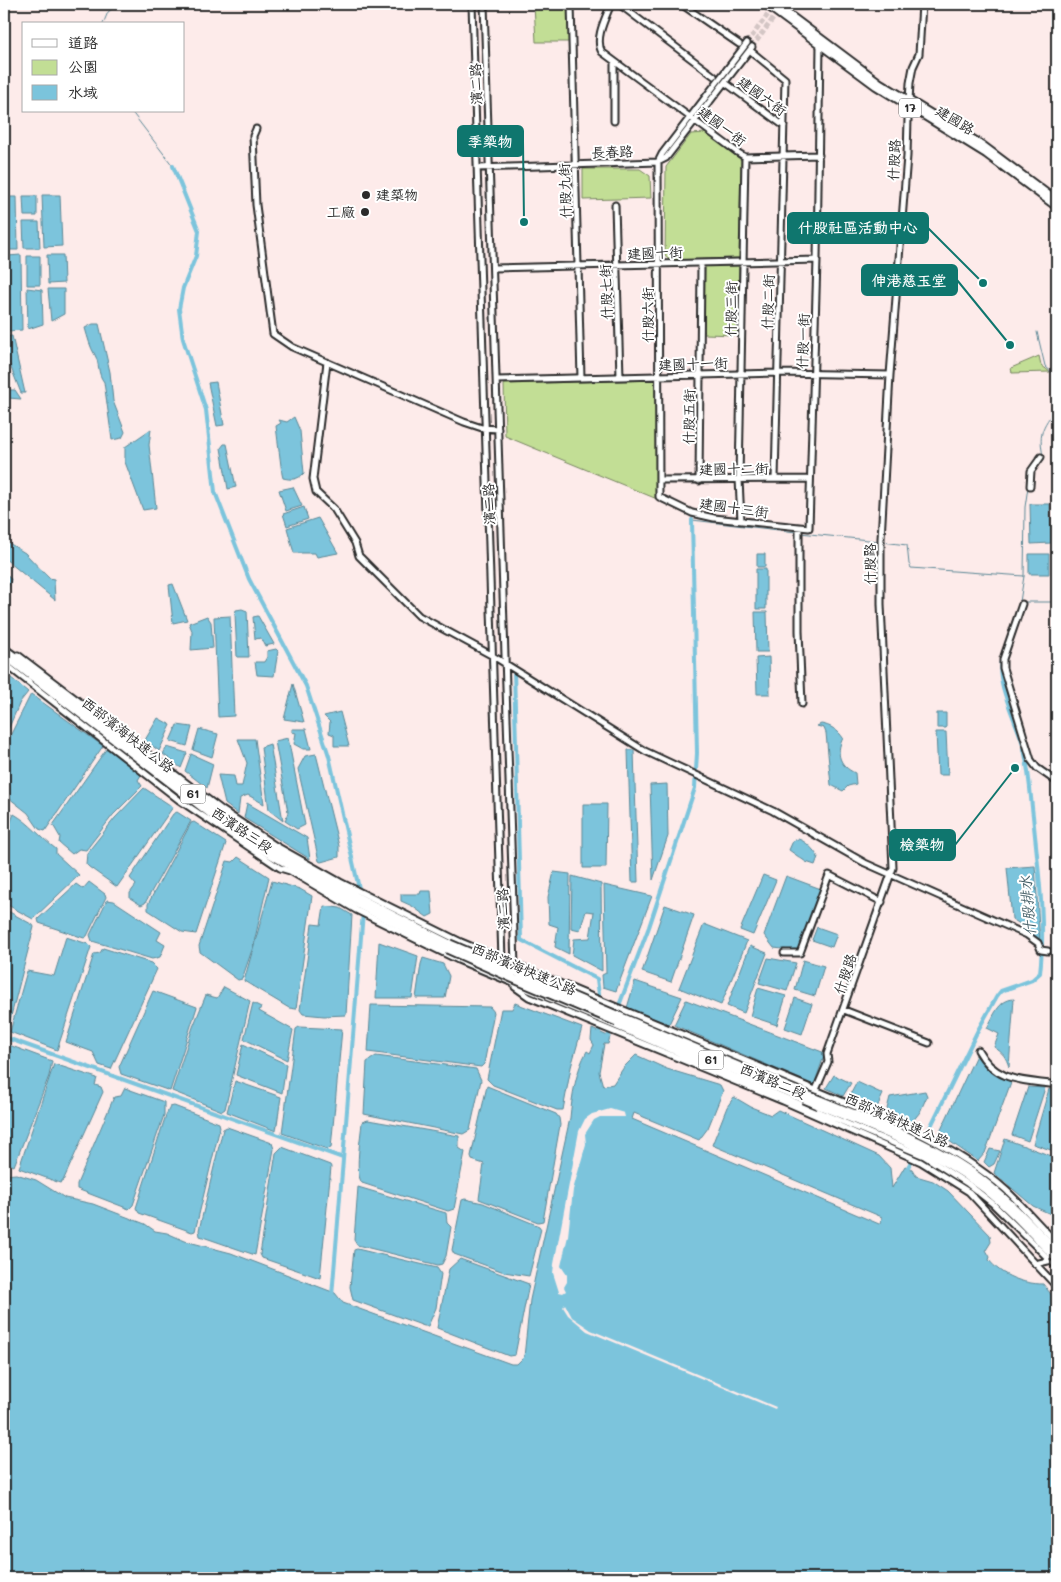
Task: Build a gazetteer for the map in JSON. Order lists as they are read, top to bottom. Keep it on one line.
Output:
{"streets":{"highway":["西部濱海快速公路","61"],"main road":["17","建國路"],"street":["濱二路","建國六街","建國一街","長春路","什股路","什股九街","建國十街","什股七街","什股二街","什股三街","什股六街","什股一街","建國十一街","什股五街","建國十二街","建國十三街","西濱路三段","西濱路二段"]},"crossings":[["濱二路","長春路"],["濱二路","建國十街"],["濱二路","建國十一街"],["濱二路","西濱路二段"],["建國六街","什股二街"],["建國路","什股路"],["建國一街","什股二街"],["建國一街","什股三街"],["建國一街","什股一街"],["長春路","什股九街"],["長春路","什股六街"],["什股路","建國十一街"],["什股路","西濱路二段"],["什股九街","建國十街"],["什股九街","建國十一街"],["建國十街","什股七街"],["建國十街","什股二街"],["建國十街","什股三街"],["建國十街","什股六街"],["建國十街","什股一街"],["建國十街","什股五街"],["什股七街","建國十一街"],["什股二街","建國十一街"],["什股二街","建國十二街"],["什股三街","建國十一街"],["什股三街","建國十二街"],["什股三街","建國十三街"],["什股六街","建國十一街"],["什股六街","建國十二街"],["什股六街","建國十三街"],["什股一街","建國十一街"],["什股一街","建國十二街"],["什股一街","建國十三街"],["建國十一街","什股五街"],["什股五街","建國十二街"],["西部濱海快速公路","西濱路三段"],["西部濱海快速公路","西濱路二段"]],"water":["什股排水"],"places":["建築物","工廠","季築物","什股社區活動中心","伸港慈玉堂","檢築物"],"legend":["道路","公園","水域"]}
